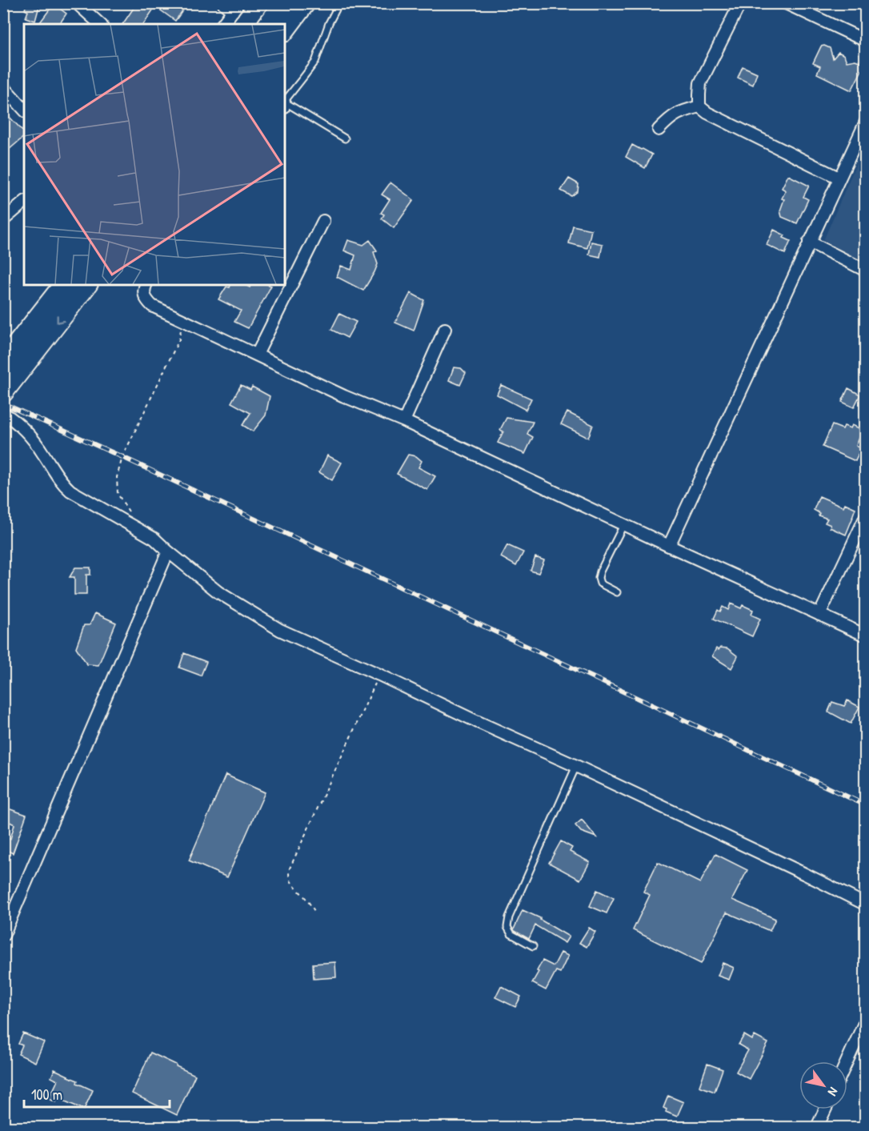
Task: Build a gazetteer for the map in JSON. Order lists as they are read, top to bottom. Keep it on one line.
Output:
{"scale_bar":"100 m","north":"bottom right"}
